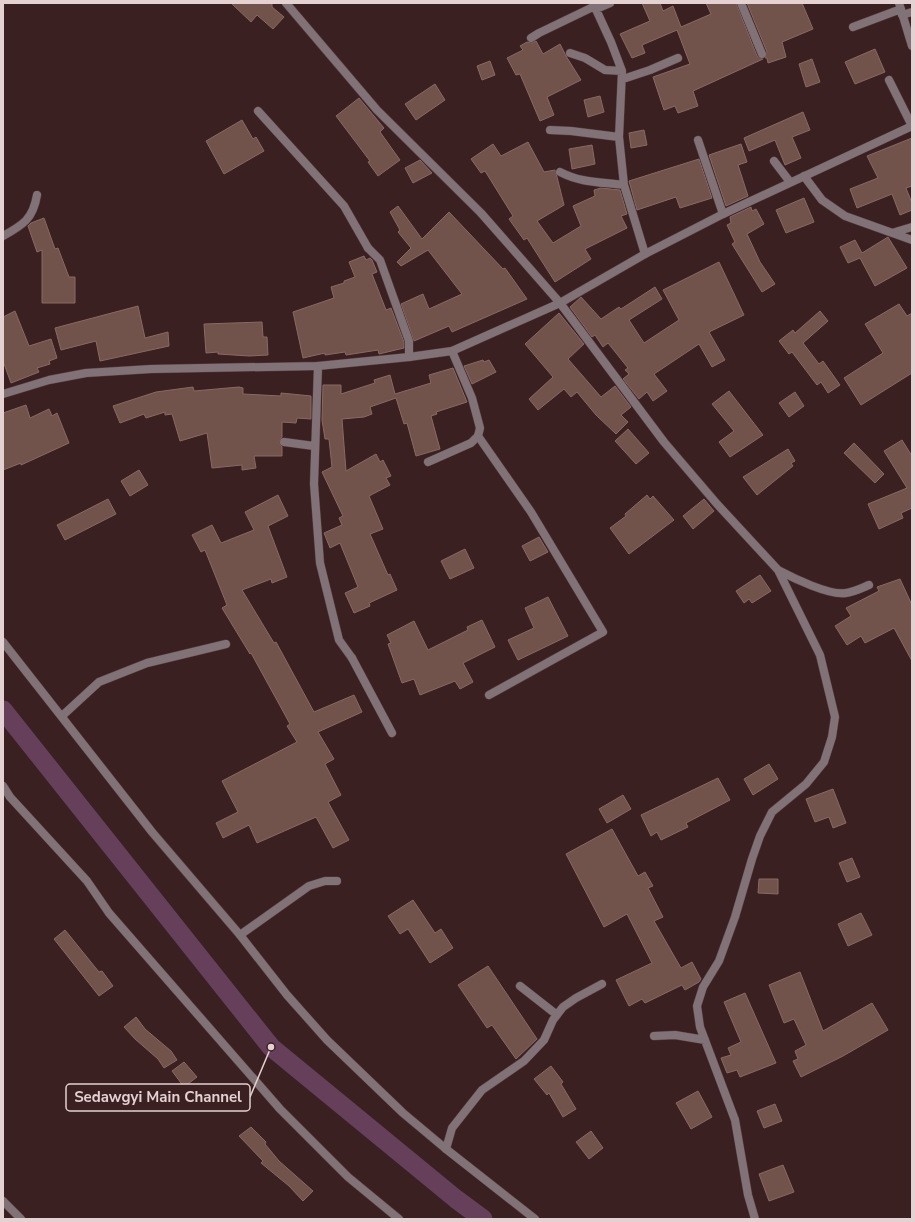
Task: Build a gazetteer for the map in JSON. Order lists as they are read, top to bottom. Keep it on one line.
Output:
{"places":["Sedawgyi Main Channel"]}
